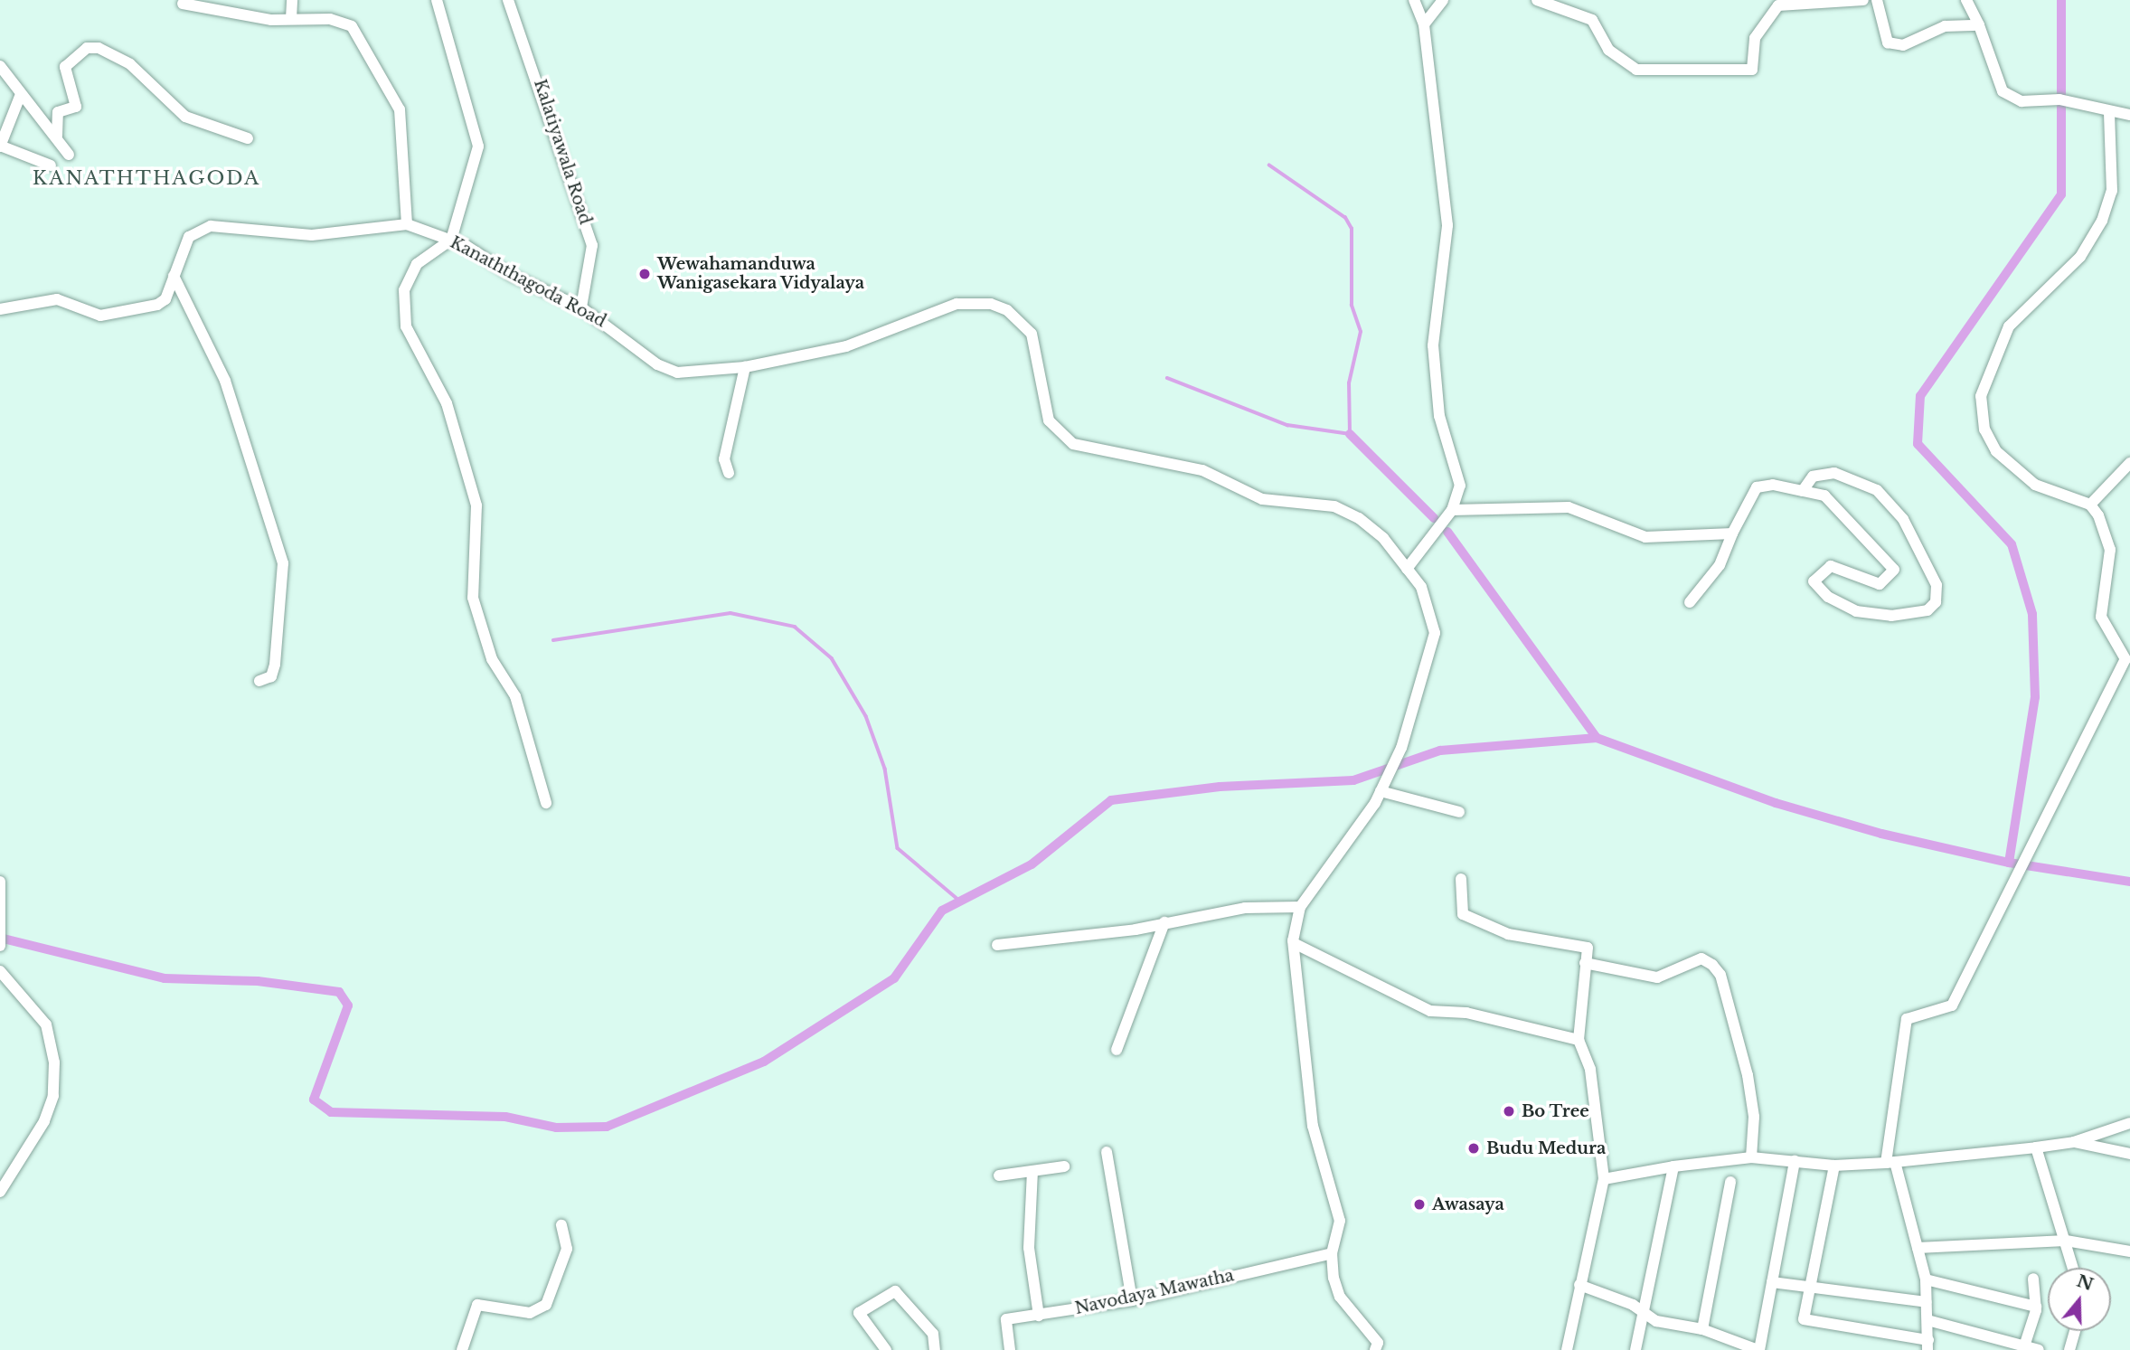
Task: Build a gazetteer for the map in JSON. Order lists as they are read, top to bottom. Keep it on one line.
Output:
{"streets":{"street":["Kalatiyawala Road","Kanaththagoda Road","Navodaya Mawatha"]},"crossings":[["Kalatiyawala Road","Kanaththagoda Road"],["Kanaththagoda Road","Navodaya Mawatha"]],"districts":["KANATHTHAGODA"],"places":["Wewahamanduwa Wanigasekara Vidyalaya","Bo Tree","Budu Medura","Awasaya"],"north":"top"}
